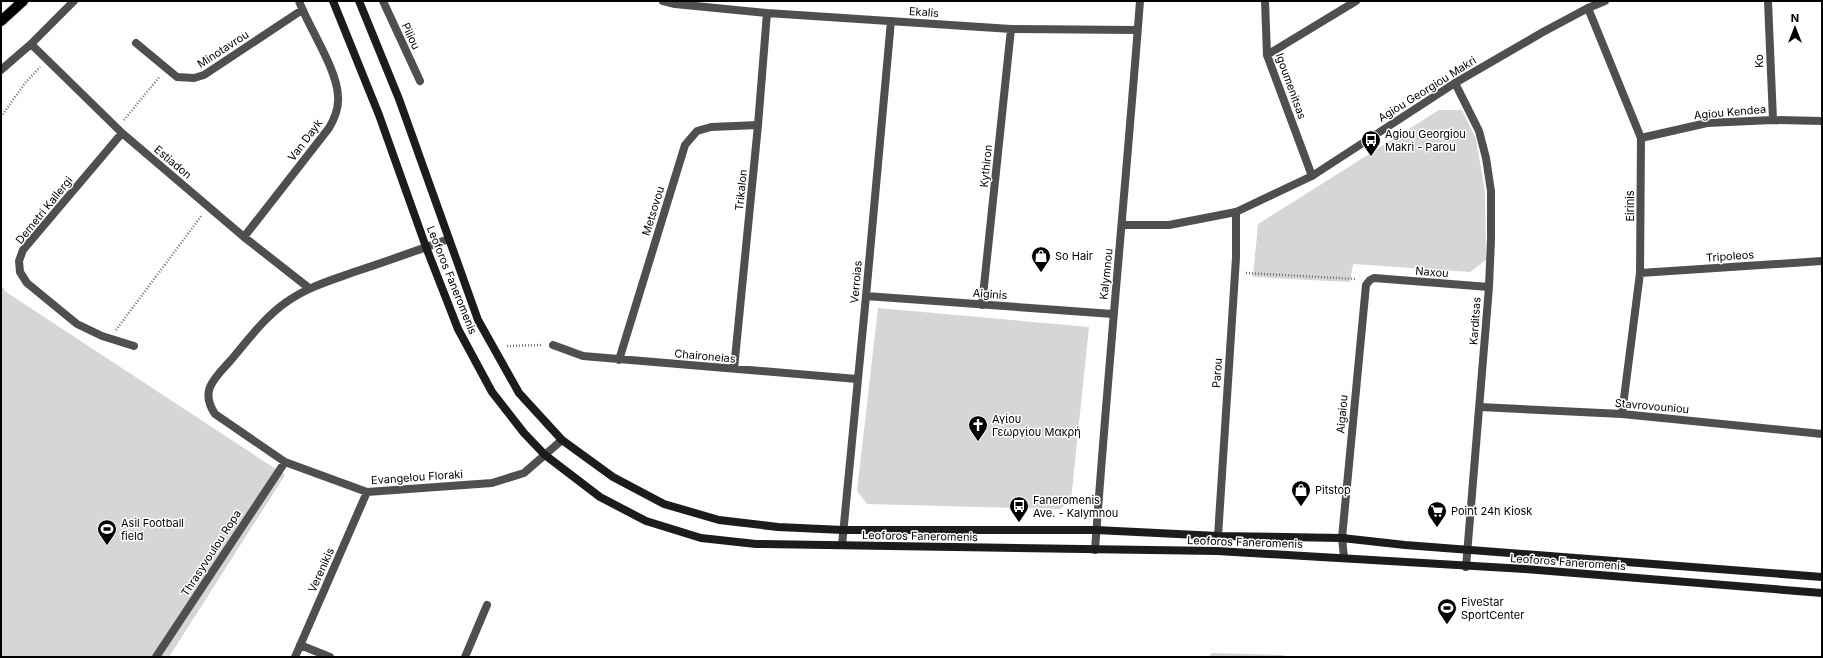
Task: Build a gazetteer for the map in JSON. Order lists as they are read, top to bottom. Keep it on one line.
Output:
{"streets":{"main road":["Leoforos Faneromenis"],"street":["Ekalis","Piliou","Minotavrou","Ko","Igoumenitsas","Agiou Georgiou Makri","Agiou Kendea","Van Dayk","Estiadon","Kythiron","Trikalon","Eirinis","Demetri Kallergi","Metsovou","Tripoleos","Naxou","Kalymnou","Verroias","Aiginis","Karditsas","Chaironeias","Parou","Stavrovouniou","Aigaiou","Evangelou Floraki","Thrasyvoulou Ropa","Verenikis"]},"crossings":[["Ekalis","Kythiron"],["Ekalis","Trikalon"],["Ekalis","Kalymnou"],["Ekalis","Verroias"],["Minotavrou","Van Dayk"],["Ko","Agiou Kendea"],["Igoumenitsas","Agiou Georgiou Makri"],["Agiou Georgiou Makri","Eirinis"],["Agiou Georgiou Makri","Kalymnou"],["Agiou Georgiou Makri","Karditsas"],["Agiou Georgiou Makri","Parou"],["Agiou Kendea","Eirinis"],["Van Dayk","Estiadon"],["Estiadon","Demetri Kallergi"],["Estiadon","Evangelou Floraki"],["Kythiron","Aiginis"],["Trikalon","Metsovou"],["Trikalon","Chaironeias"],["Eirinis","Tripoleos"],["Eirinis","Stavrovouniou"],["Metsovou","Chaironeias"],["Naxou","Karditsas"],["Naxou","Aigaiou"],["Kalymnou","Leoforos Faneromenis"],["Kalymnou","Aiginis"],["Leoforos Faneromenis","Verroias"],["Leoforos Faneromenis","Karditsas"],["Leoforos Faneromenis","Parou"],["Leoforos Faneromenis","Aigaiou"],["Leoforos Faneromenis","Evangelou Floraki"],["Verroias","Aiginis"],["Verroias","Chaironeias"],["Karditsas","Stavrovouniou"],["Evangelou Floraki","Thrasyvoulou Ropa"],["Evangelou Floraki","Verenikis"]],"places":{"bus stop":["Agiou Georgiou Makri - Parou","Faneromenis Ave. - Kalymnou"],"shop":["So Hair","Pitstop"],"church":["Αγίου Γεωργίου Μακρή"],"supermarket":["Point 24h Kiosk"],"sports":["Asil Football field","FiveStar SportCenter"]},"north":"top"}
